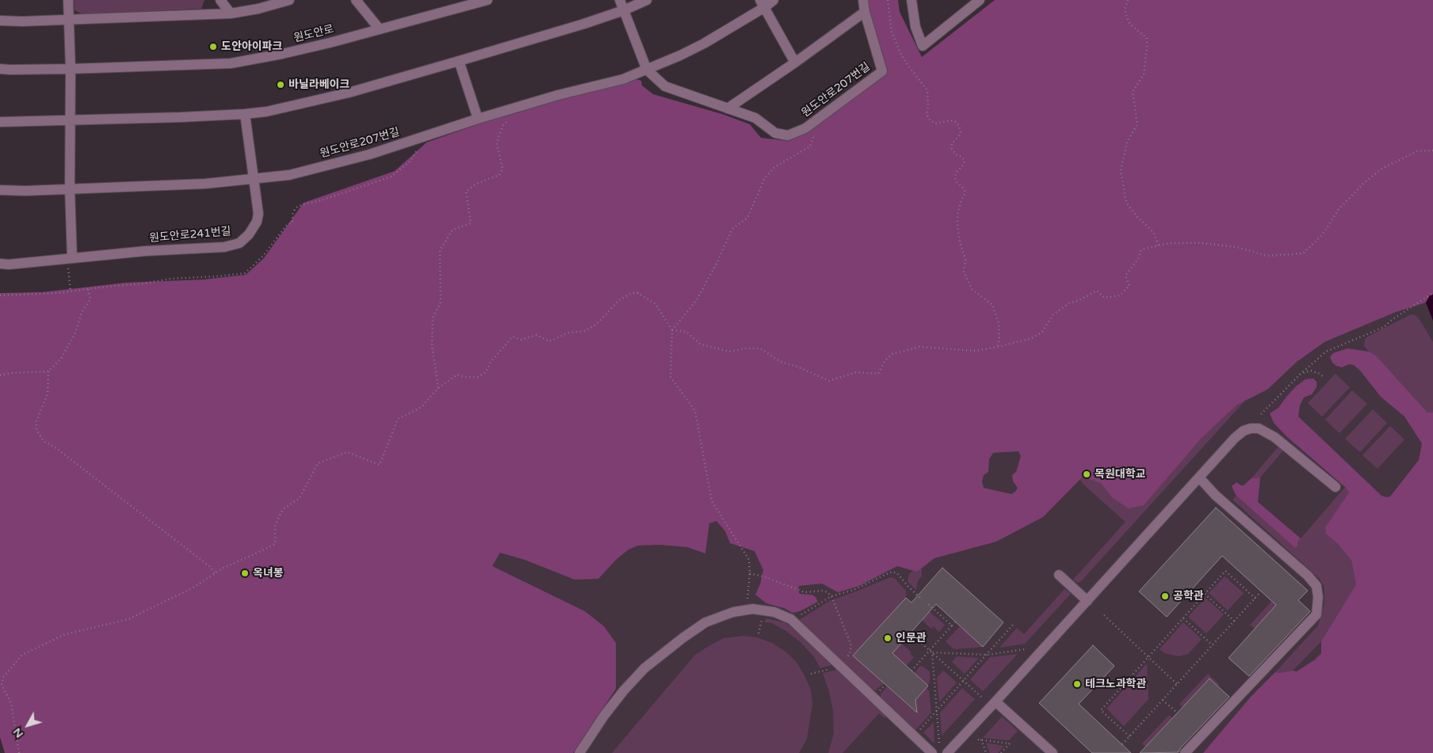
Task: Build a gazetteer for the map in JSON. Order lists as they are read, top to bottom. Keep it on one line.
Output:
{"streets":{"street":["원도안로","원도안로207번길","원도안로241번길"]},"crossings":[["원도안로207번길","원도안로241번길"]],"places":["도안아이파크","바닐라베이크","목원대학교","옥녀봉","공학관","인문관","테크노과학관"],"north":"bottom left"}
